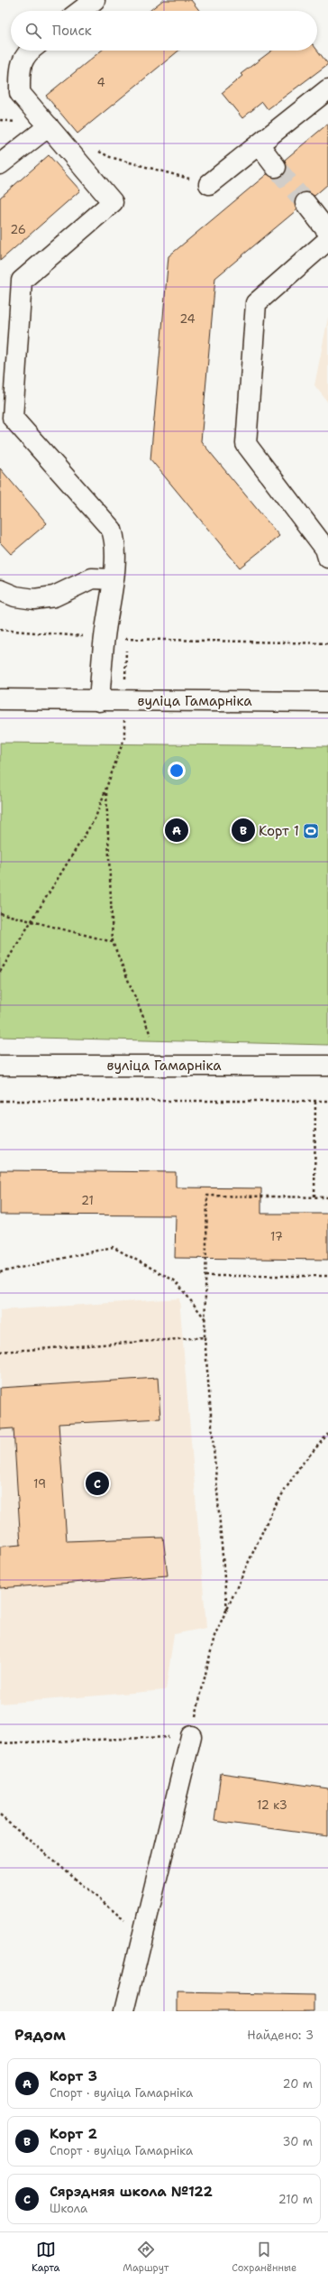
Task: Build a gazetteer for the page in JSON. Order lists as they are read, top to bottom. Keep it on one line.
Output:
{"streets":{"main road":["вуліца Гамарніка"]},"places":{"sports":["Корт 1"]},"house_numbers":["4","26","24","21","17","19","12 к3"],"page":{"search":"Поиск","pins":["A","B","C"],"heading":["Рядом","Найдено: 3"],"list":[{"mark":"A","name":"Корт 3","note":"Спорт · вуліца Гамарніка","value":"20 m"},{"mark":"B","name":"Корт 2","note":"Спорт · вуліца Гамарніка","value":"30 m"},{"mark":"C","name":"Сярэдняя школа №122","note":"Школа","value":"210 m"}],"nav":["Карта","Маршрут","Сохранённые"]}}
